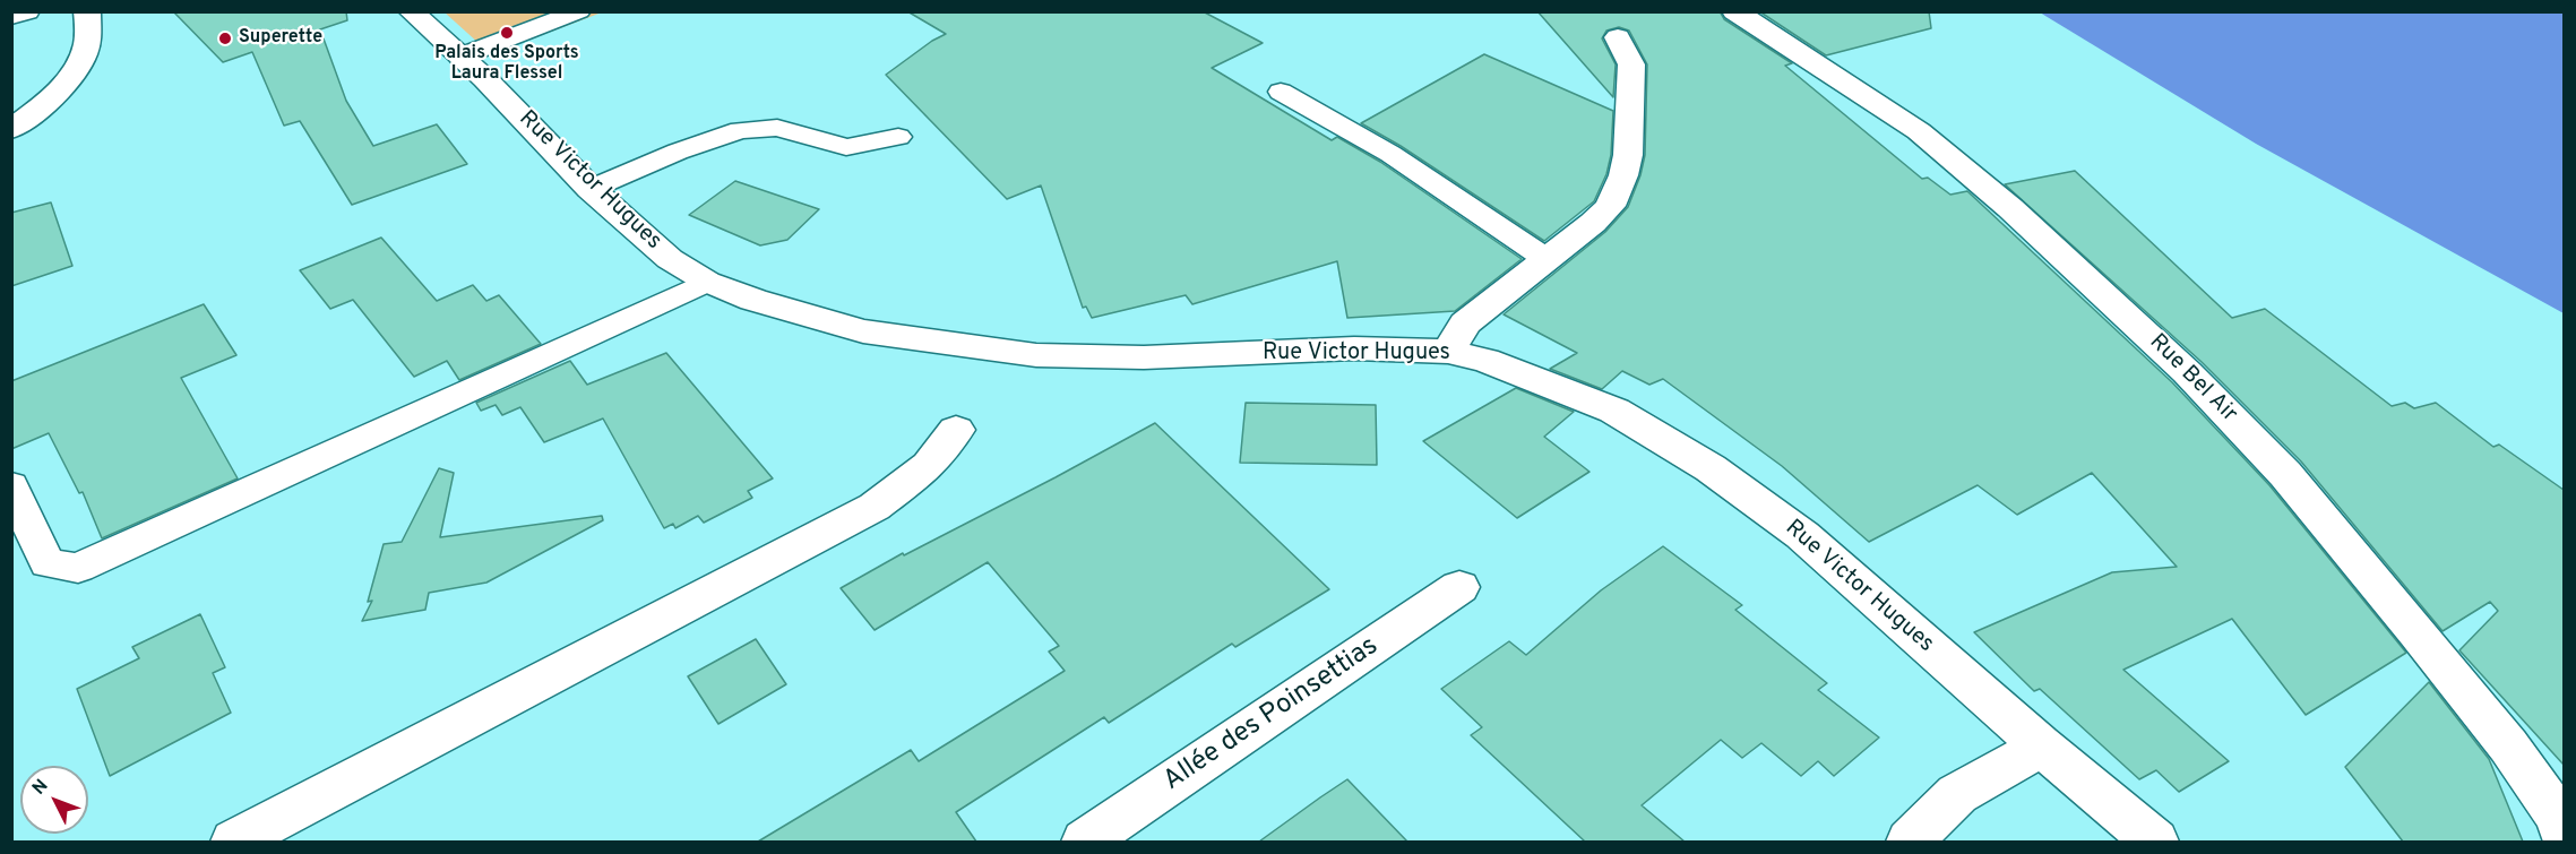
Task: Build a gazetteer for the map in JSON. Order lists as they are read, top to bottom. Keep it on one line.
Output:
{"streets":{"street":["Rue Victor Hugues","Rue Bel Air","Allée des Poinsettias"]},"places":["Palais des Sports Laura Flessel","Superette"],"north":"top left"}
